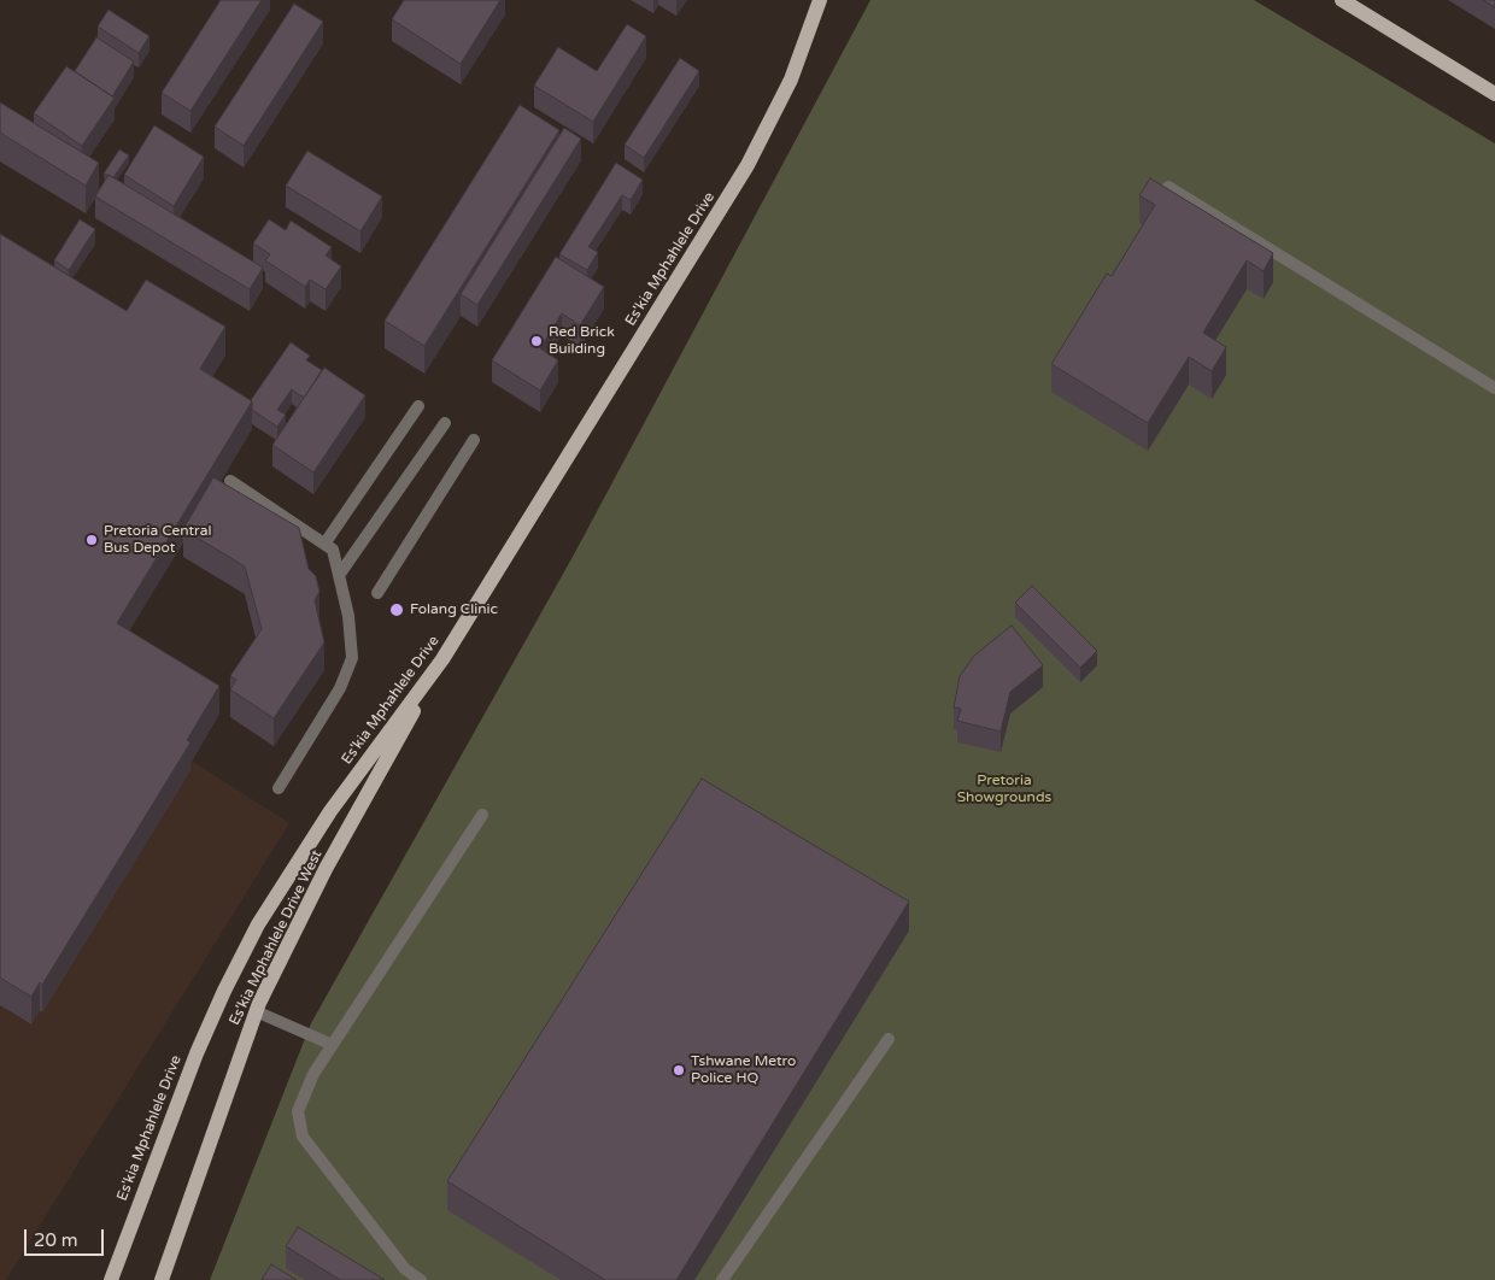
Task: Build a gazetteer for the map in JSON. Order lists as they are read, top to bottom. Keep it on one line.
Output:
{"streets":{"main road":["Es'kia Mphahlele Drive","Es'kia Mphahlele Drive West"]},"crossings":[["Es'kia Mphahlele Drive","Es'kia Mphahlele Drive West"]],"parks":["Pretoria Showgrounds"],"places":["Red Brick Building","Pretoria Central Bus Depot","Folang Clinic","Tshwane Metro Police HQ"],"scale_bar":"20 m"}
